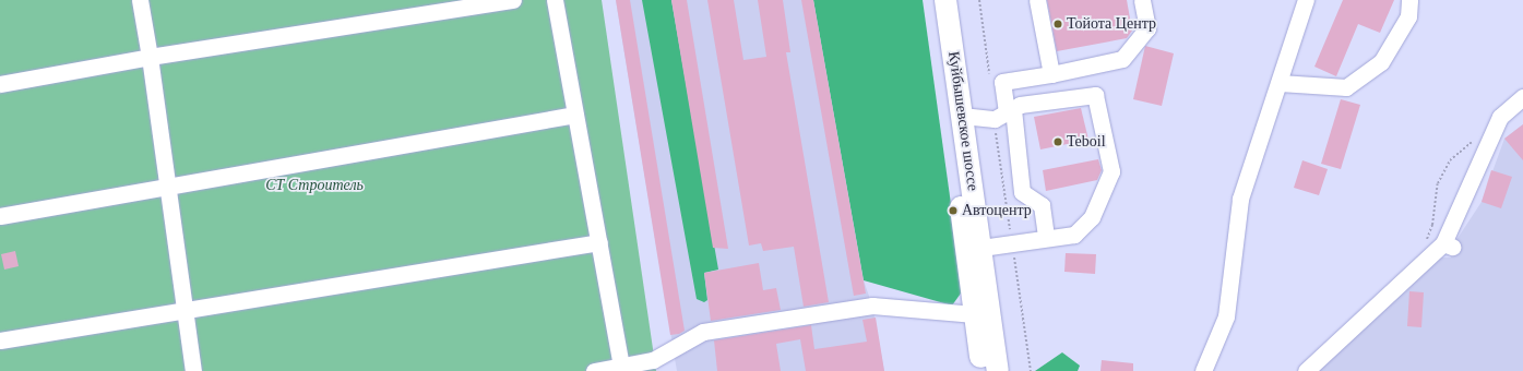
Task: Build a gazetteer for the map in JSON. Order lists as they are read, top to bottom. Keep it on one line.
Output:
{"streets":{"main road":["Куйбышевское шоссе"]},"parks":["СТ Строитель"],"places":["Тойота Центр","Teboil","Автоцентр"]}
